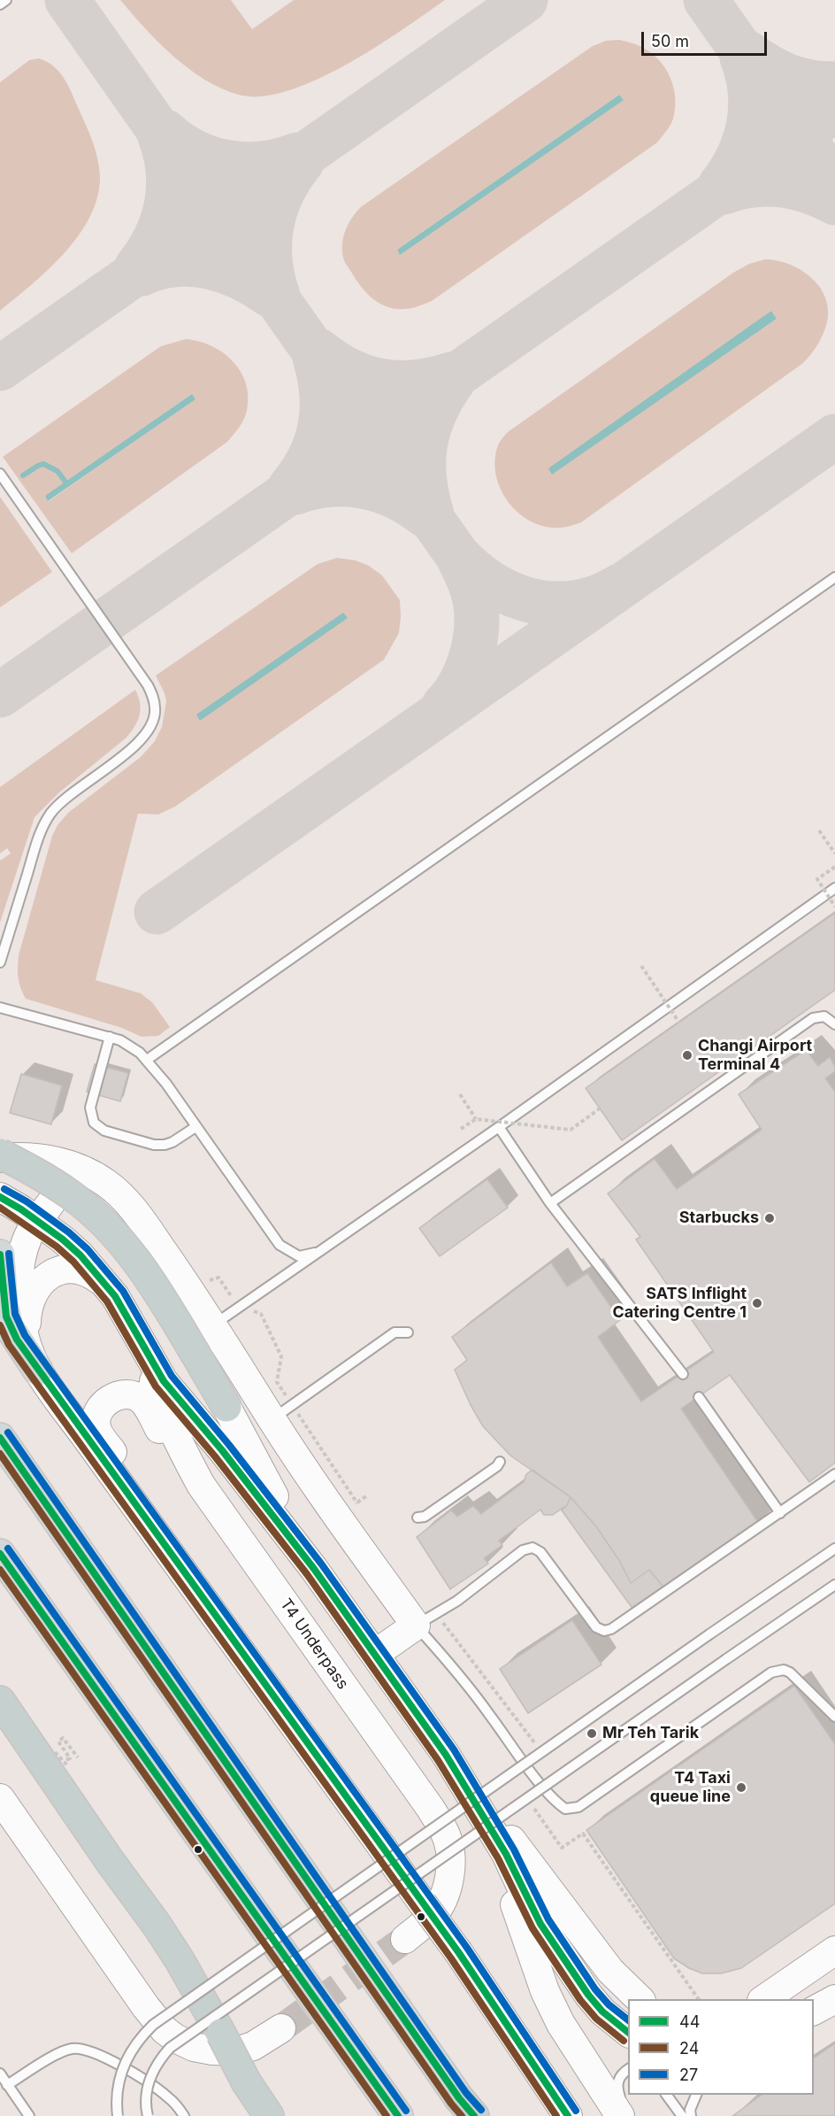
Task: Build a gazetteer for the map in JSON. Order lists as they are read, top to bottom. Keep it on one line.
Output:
{"streets":{"main road":["T4 Underpass"]},"places":["Changi Airport Terminal 4","Starbucks","SATS Inflight Catering Centre 1","Mr Teh Tarik","T4 Taxi queue line"],"lines":["transit line 27","transit line 44","transit line 24"],"legend":["44","24","27"],"scale_bar":"50 m"}
